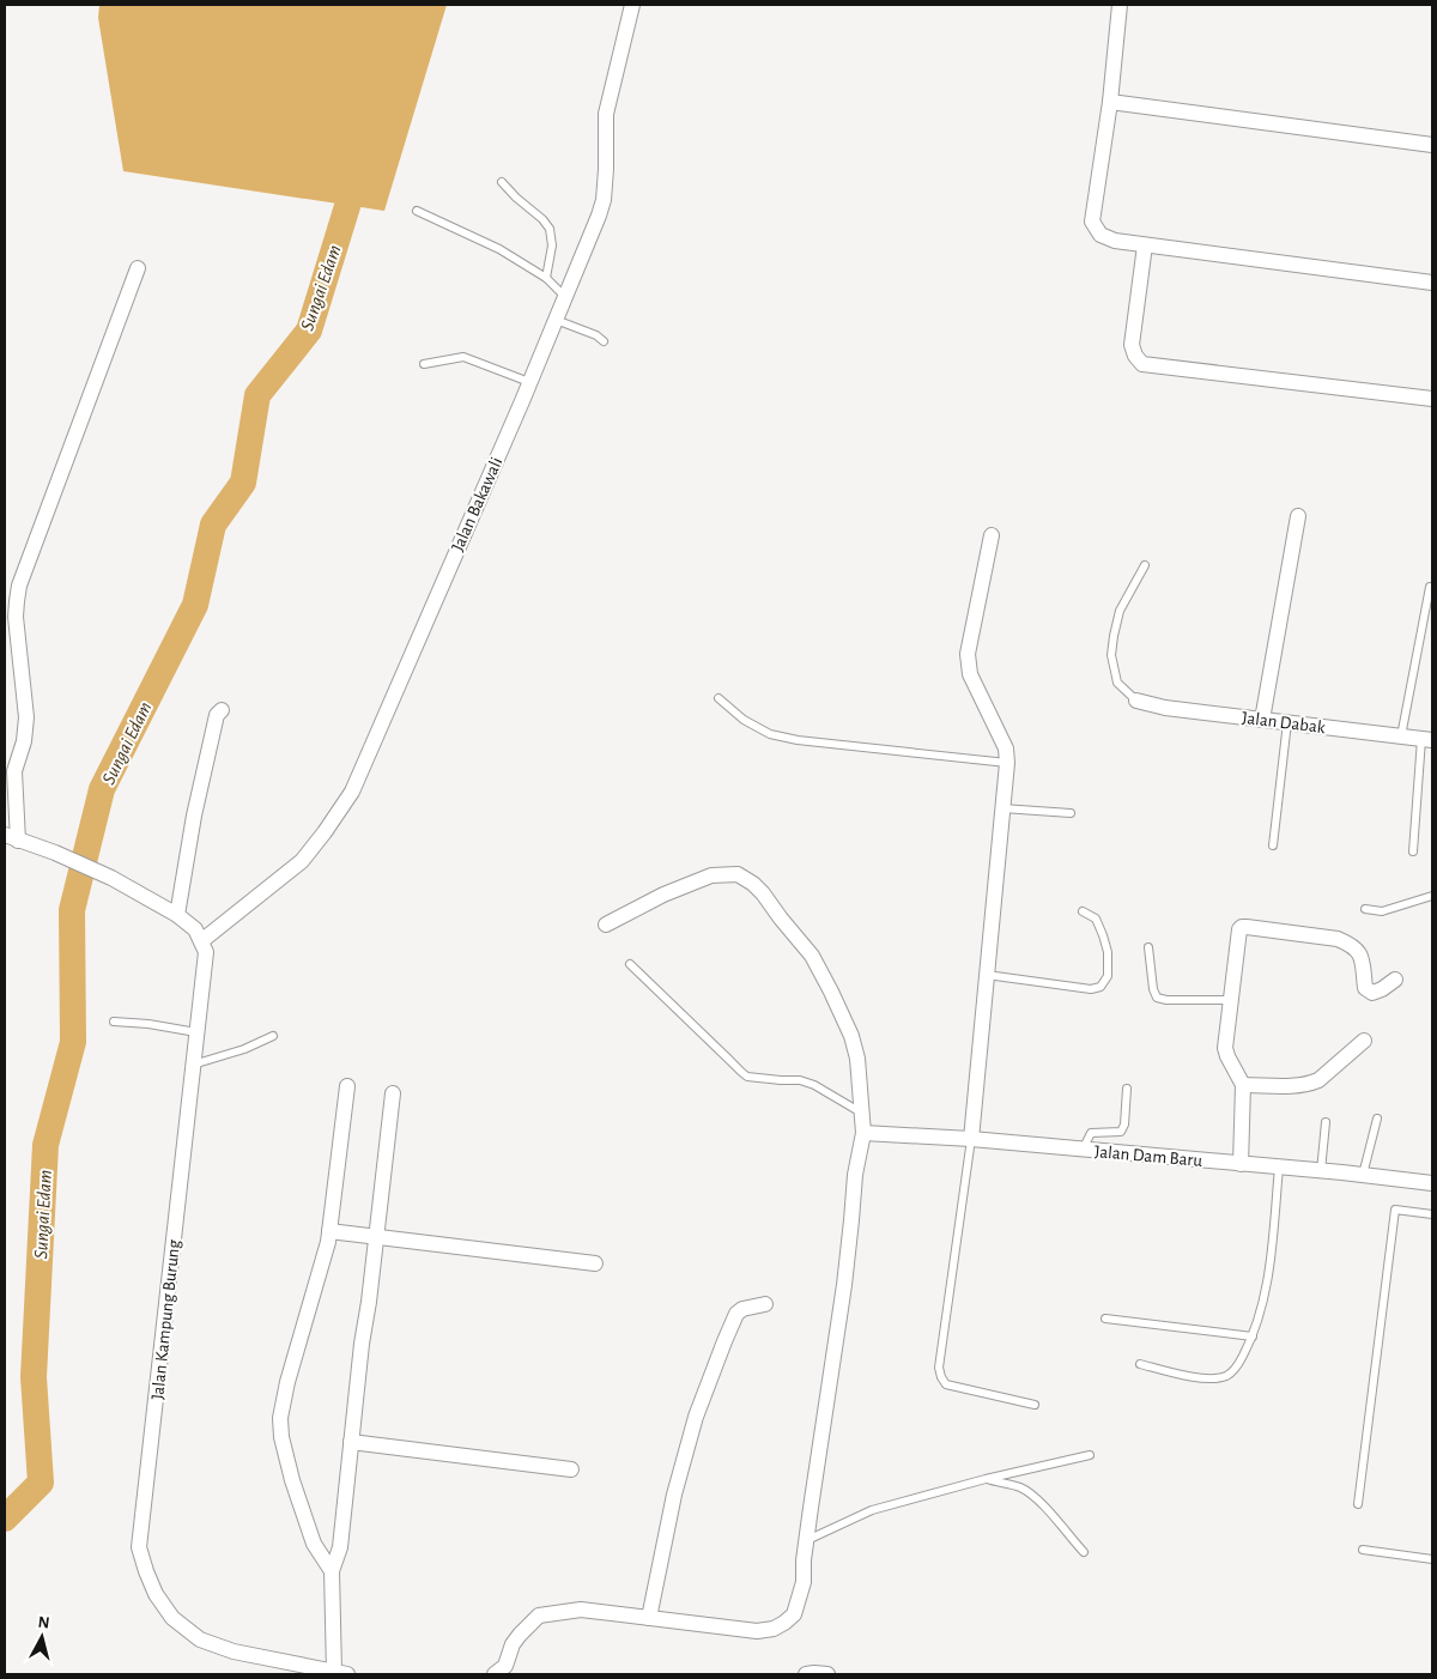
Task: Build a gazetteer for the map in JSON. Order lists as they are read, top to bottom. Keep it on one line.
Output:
{"streets":{"street":["Jalan Bakawali","Jalan Dabak","Jalan Dam Baru","Jalan Kampung Burung"]},"crossings":[["Jalan Bakawali","Jalan Kampung Burung"]],"water":["Sungai Edam"],"north":"top"}
